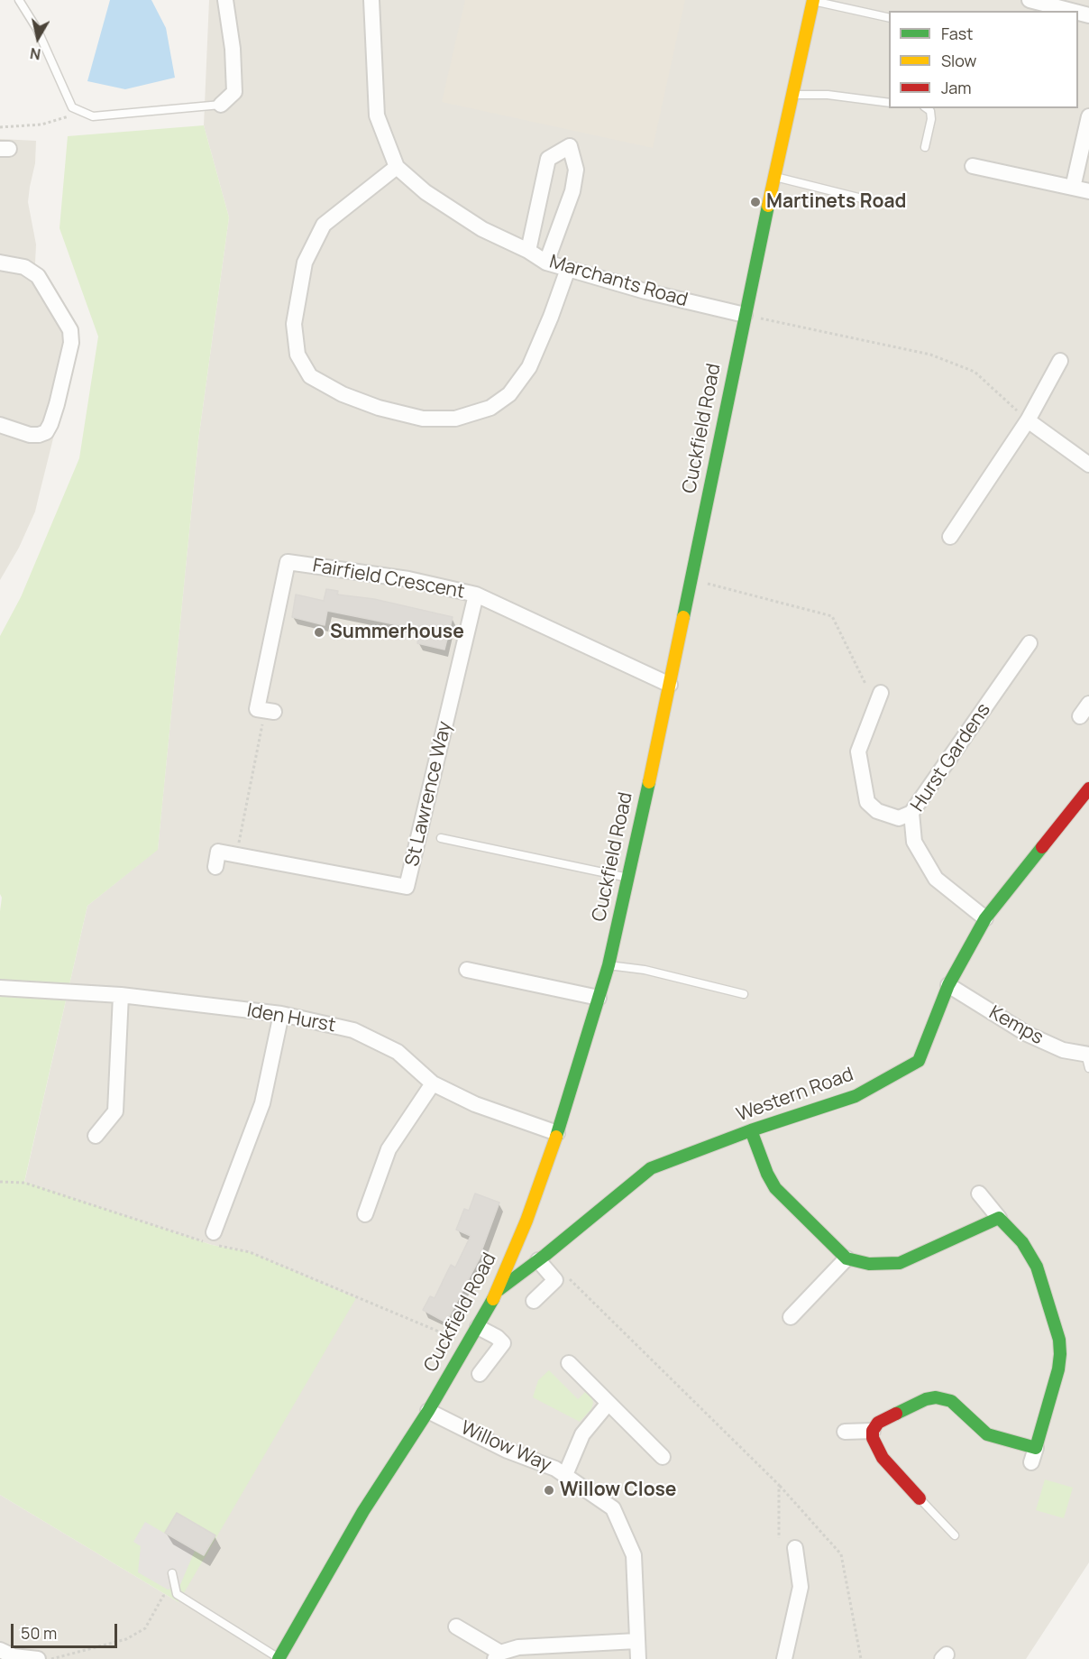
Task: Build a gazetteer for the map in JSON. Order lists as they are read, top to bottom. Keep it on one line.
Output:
{"streets":{"street":["Marchants Road","Cuckfield Road","Fairfield Crescent","Hurst Gardens","St Lawrence Way","Iden Hurst","Kemps","Western Road","Willow Way"]},"crossings":[["Marchants Road","Cuckfield Road"],["Cuckfield Road","Fairfield Crescent"],["Cuckfield Road","Iden Hurst"],["Cuckfield Road","Western Road"],["Cuckfield Road","Willow Way"],["Fairfield Crescent","St Lawrence Way"],["Hurst Gardens","Western Road"],["Kemps","Western Road"]],"places":["Martinets Road","Summerhouse","Willow Close"],"legend":["Fast","Slow","Jam"],"scale_bar":"50 m","north":"bottom"}
